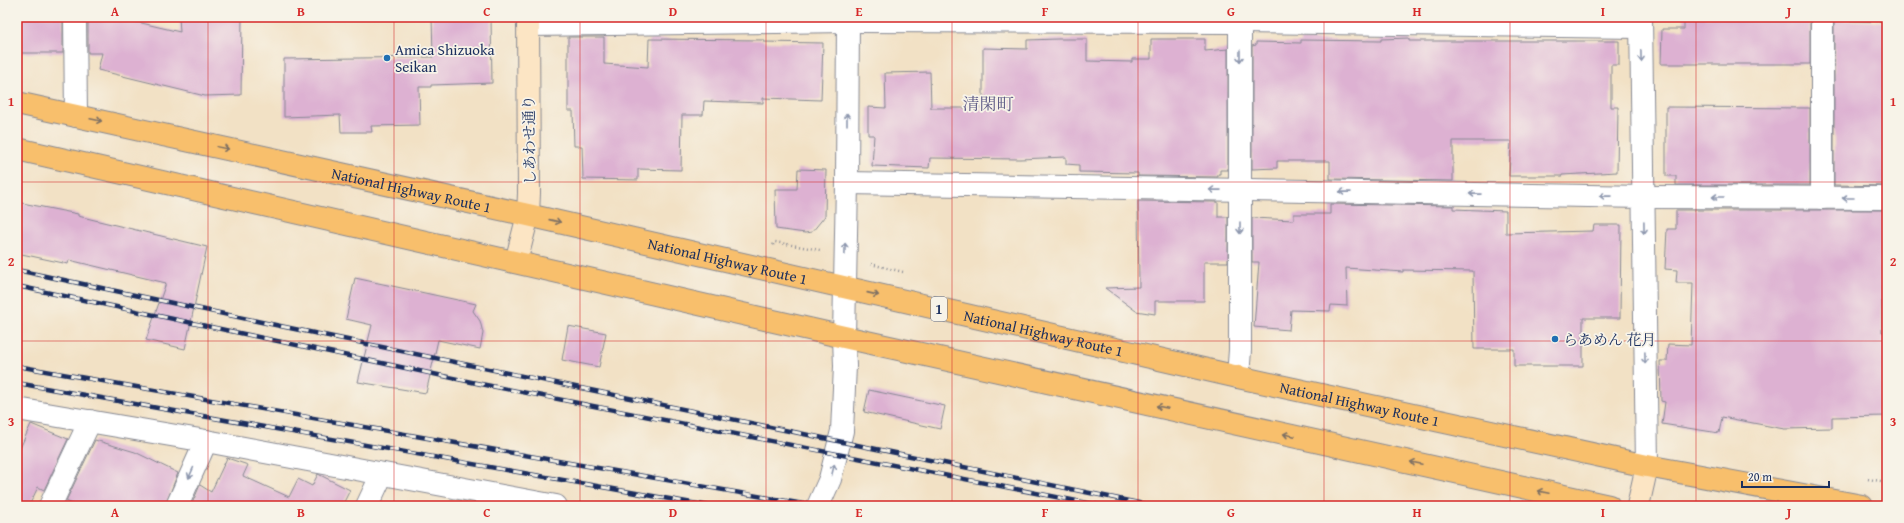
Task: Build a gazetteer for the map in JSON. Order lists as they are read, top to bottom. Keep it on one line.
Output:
{"streets":{"highway":["National Highway Route 1","1"],"street":["しあわせ通り"]},"crossings":[["しあわせ通り","National Highway Route 1"]],"districts":["清閑町"],"places":["Amica Shizuoka Seikan","らあめん 花月"],"scale_bar":"20 m","grid":{"columns":["A","B","C","D","E","F","G","H","I","J"],"rows":["1","2","3"]}}
